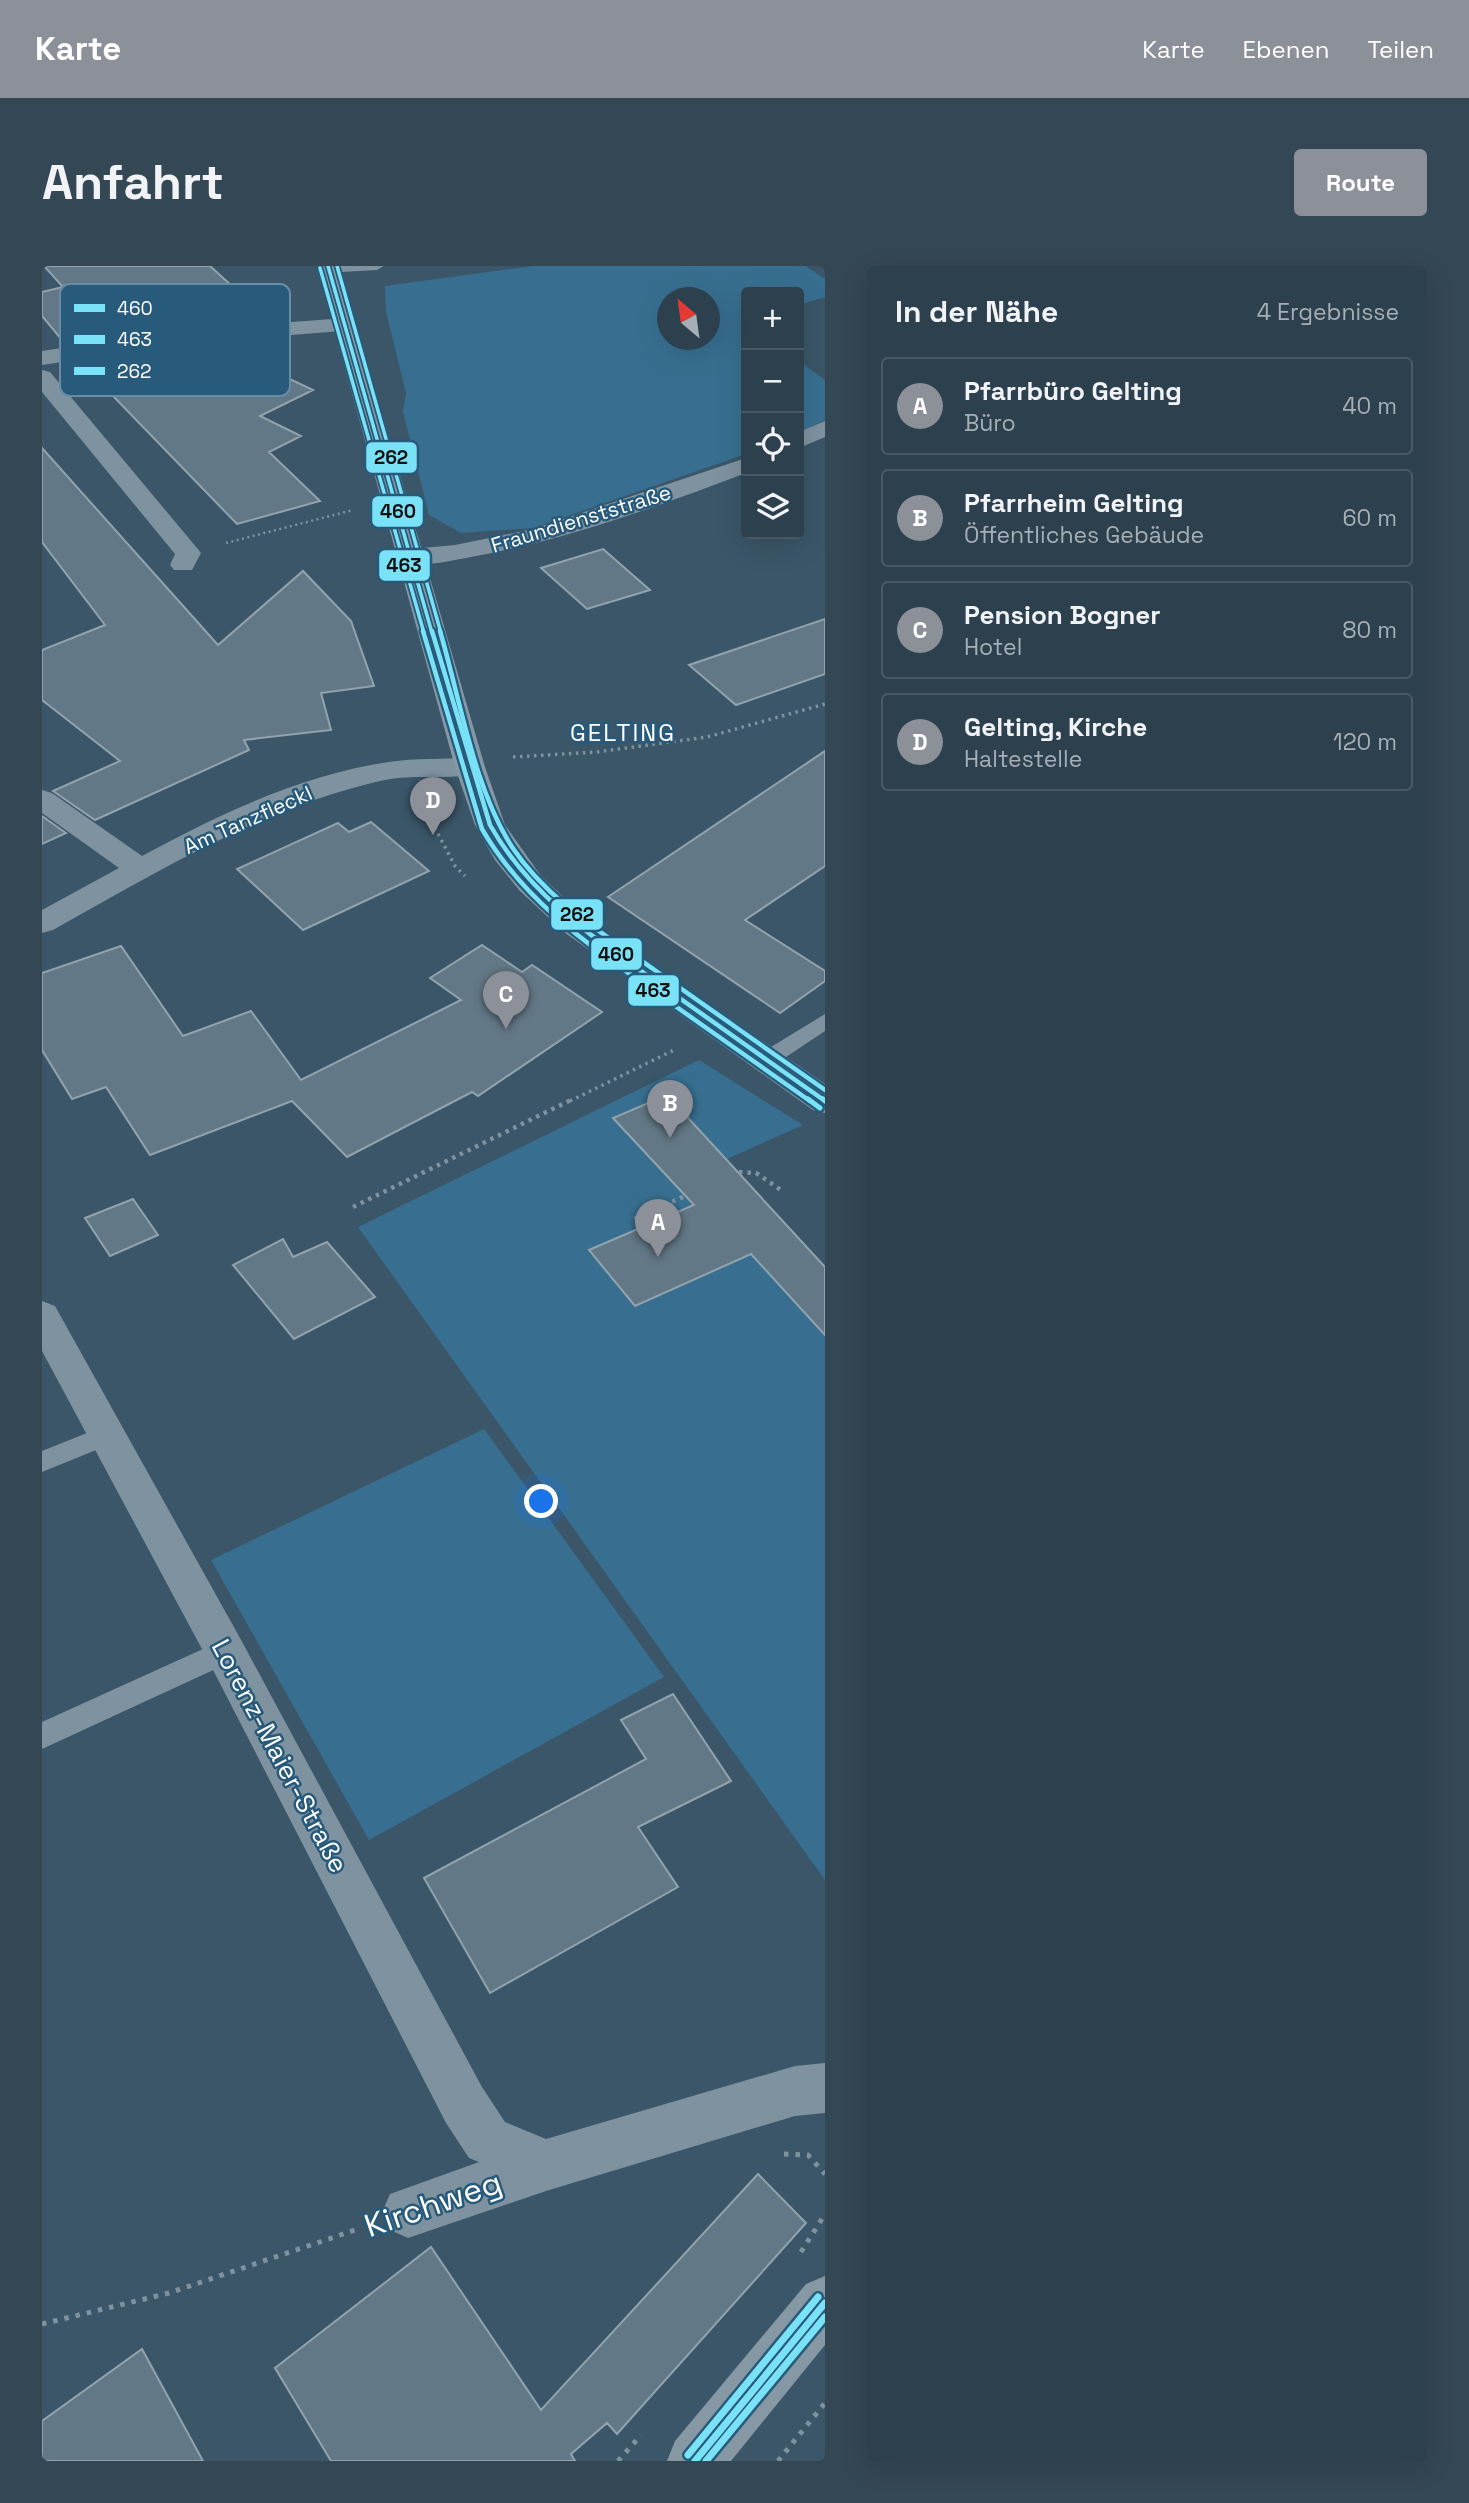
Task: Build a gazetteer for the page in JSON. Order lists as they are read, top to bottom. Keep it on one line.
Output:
{"streets":{"street":["Fraundienststraße","Am Tanzfleckl","Lorenz-Maier-Straße","Kirchweg"]},"crossings":[["Lorenz-Maier-Straße","Kirchweg"]],"districts":["GELTING"],"lines":["transit line 460","transit line 262","transit line 463"],"legend":["460","463","262"],"north":"top left","page":{"header":"Karte","nav":["Karte","Ebenen","Teilen"],"buttons":"Route","title":"Anfahrt","heading":["In der Nähe","4 Ergebnisse"],"map_buttons":["+","−"],"list":[{"mark":"A","name":"Pfarrbüro Gelting","note":"Büro","value":"40 m"},{"mark":"B","name":"Pfarrheim Gelting","note":"Öffentliches Gebäude","value":"60 m"},{"mark":"C","name":"Pension Bogner","note":"Hotel","value":"80 m"},{"mark":"D","name":"Gelting, Kirche","note":"Haltestelle","value":"120 m"}],"pins":["D","C","B","A"]}}
